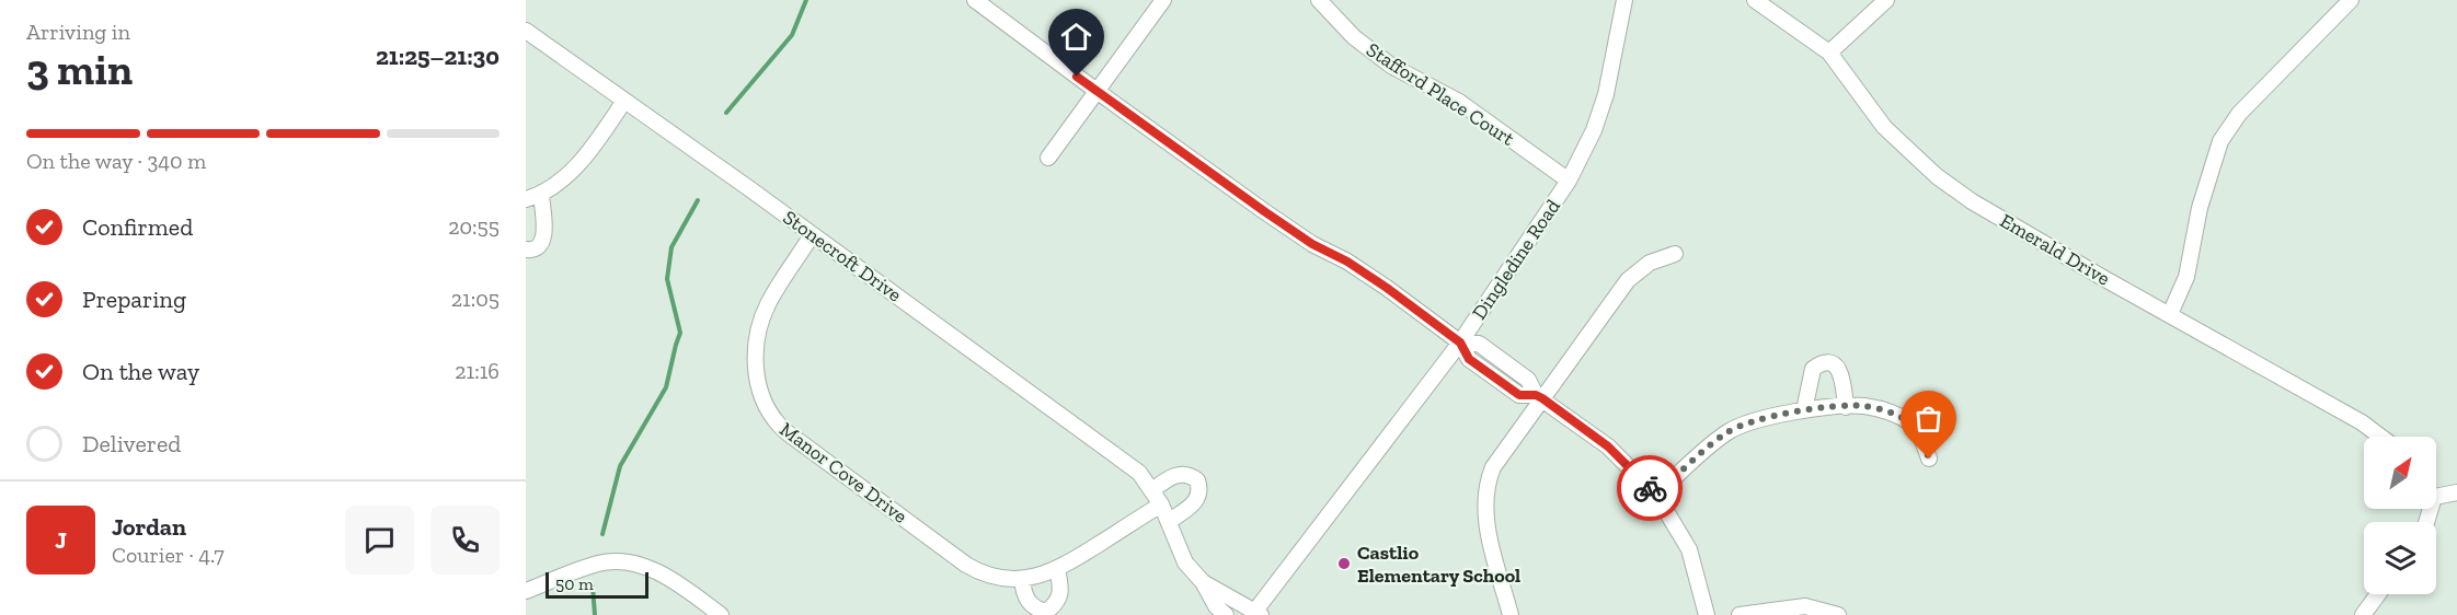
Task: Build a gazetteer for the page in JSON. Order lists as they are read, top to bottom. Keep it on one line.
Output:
{"streets":{"street":["Stafford Place Court","Emerald Drive","Stonecroft Drive","Dingledine Road","Manor Cove Drive"]},"crossings":[["Stafford Place Court","Dingledine Road"],["Stonecroft Drive","Dingledine Road"],["Stonecroft Drive","Manor Cove Drive"]],"places":["Castlio Elementary School"],"scale_bar":"50 m","north":"top right","page":{"heading":["3 min","Arriving in","21:25–21:30"],"panel":["Jordan","Courier · 4.7"],"bar":"On the way · 340 m","list":[["Confirmed","20:55"],["Preparing","21:05"],["On the way","21:16"],"Delivered"],"round":"J","scale":"50 m"}}
